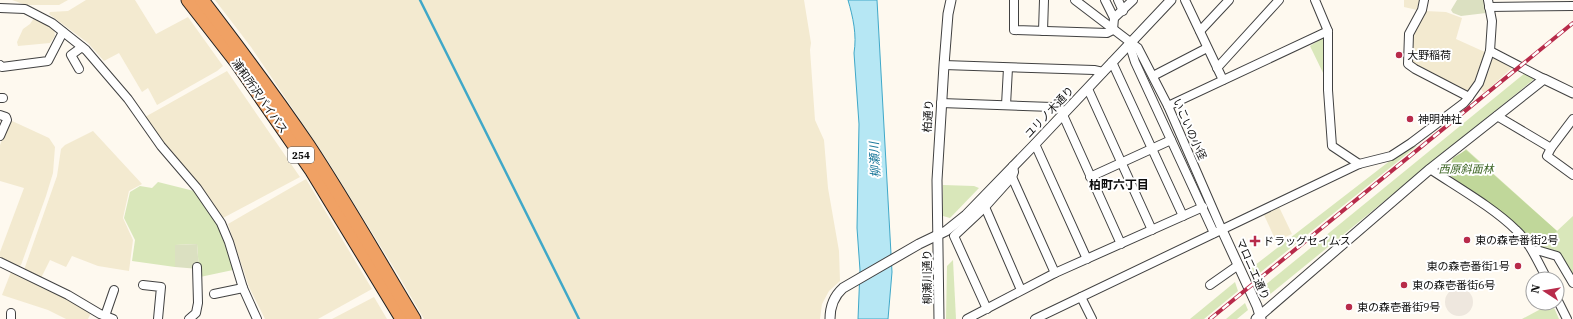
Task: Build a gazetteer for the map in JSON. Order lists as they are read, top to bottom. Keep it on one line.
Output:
{"streets":{"highway":["浦和所沢バイパス","254"],"street":["ユリノ木通り","柏通り","いこいの小径","マロニエ通り","柳瀬川通り"]},"crossings":[["ユリノ木通り","柏通り"],["ユリノ木通り","いこいの小径"],["ユリノ木通り","柳瀬川通り"],["柏通り","柳瀬川通り"],["いこいの小径","マロニエ通り"]],"districts":["柏町六丁目"],"water":["柳瀬川"],"parks":["西原斜面林"],"places":{"other":["大野稲荷","神明神社","東の森壱番街2号","東の森壱番街1号","東の森壱番街6号","東の森壱番街9号"],"health":["ドラッグセイムス"]},"north":"left"}
